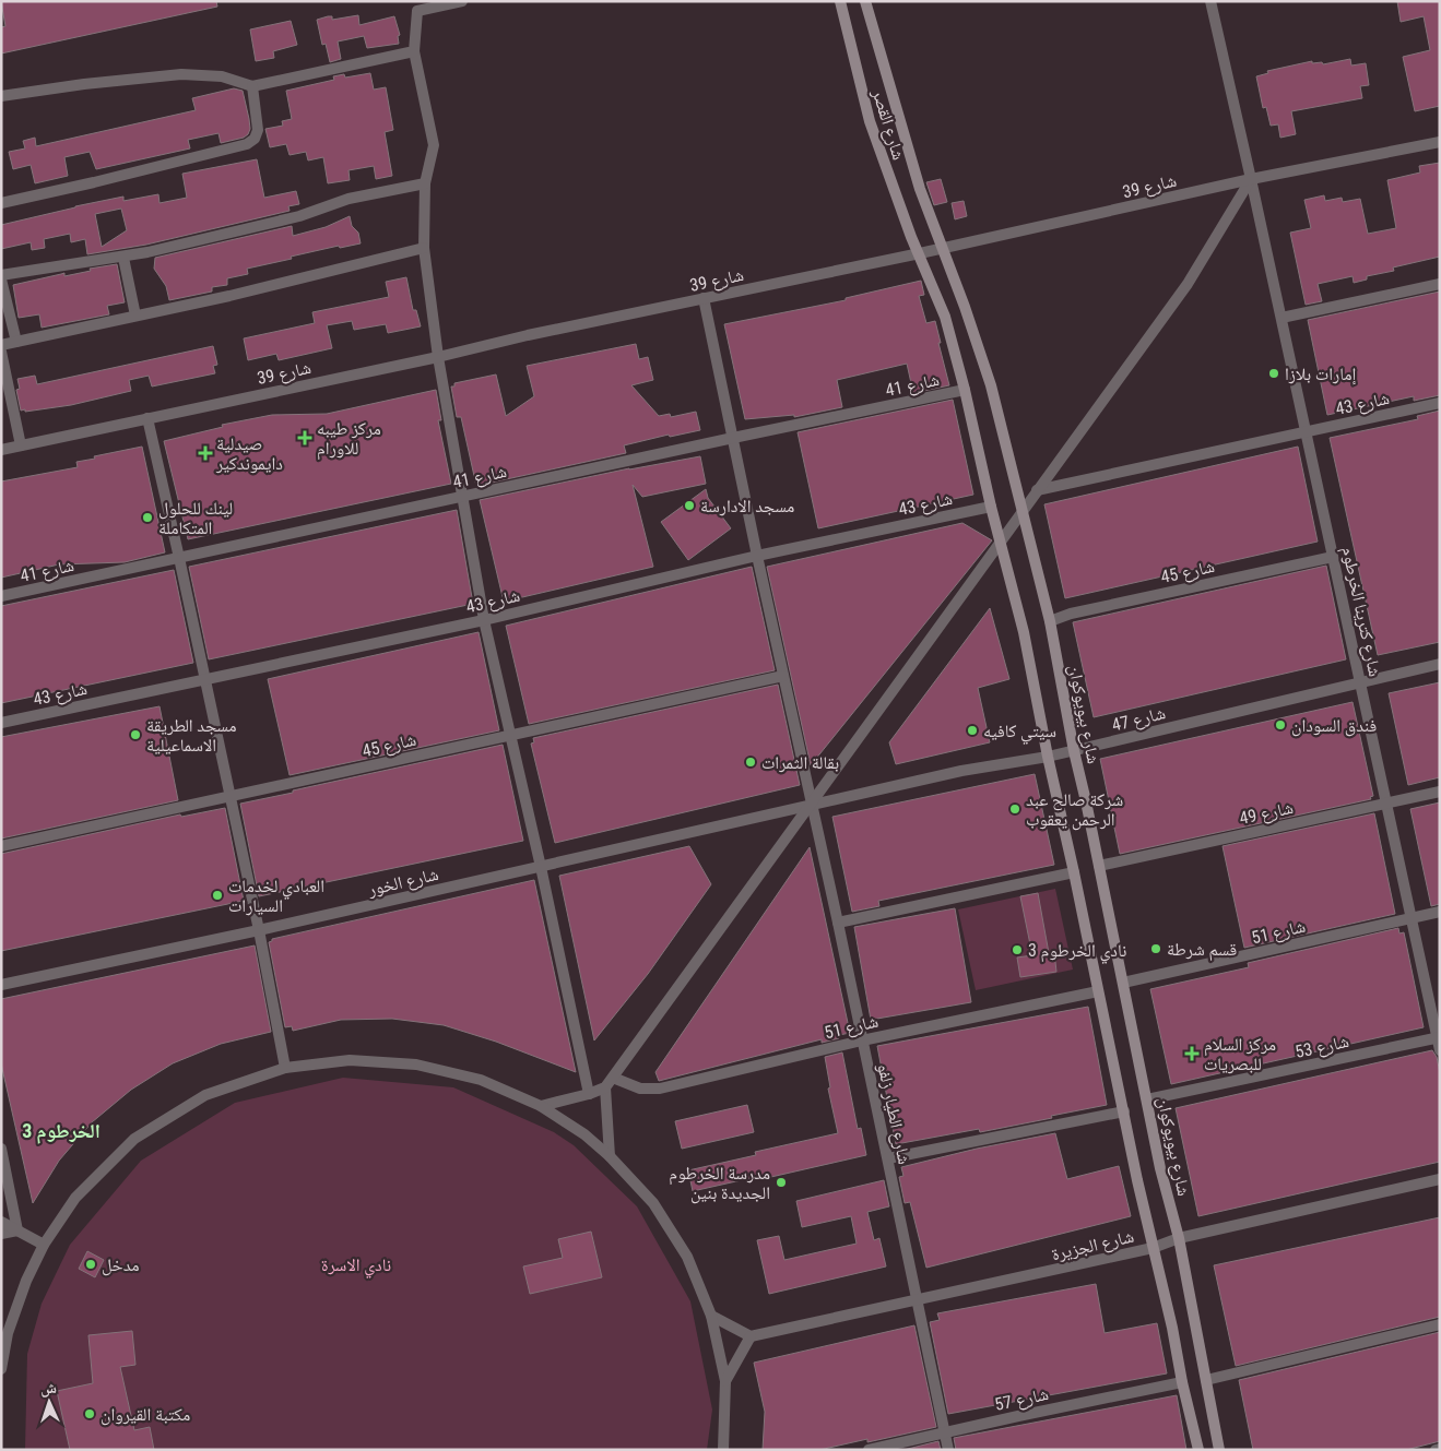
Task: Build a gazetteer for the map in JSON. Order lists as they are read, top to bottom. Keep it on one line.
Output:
{"streets":{"main road":["شارع القصر","شارع بيويوكوان"],"street":["شارع 39","شارع 41","شارع 43","شارع 45","شارع كترينا الخرطوم","شارع 47","شارع 49","شارع الخور","شارع 51","شارع 53","شارع الطيار زلفو","شارع الجزيرة","شارع 57"]},"crossings":[["شارع القصر","شارع 39"],["شارع القصر","شارع بيويوكوان"],["شارع 39","شارع كترينا الخرطوم"],["شارع 39","شارع بيويوكوان"],["شارع 39","شارع الطيار زلفو"],["شارع 41","شارع الطيار زلفو"],["شارع 43","شارع كترينا الخرطوم"],["شارع 43","شارع الطيار زلفو"],["شارع 45","شارع كترينا الخرطوم"],["شارع 45","شارع بيويوكوان"],["شارع 45","شارع الطيار زلفو"],["شارع كترينا الخرطوم","شارع 47"],["شارع كترينا الخرطوم","شارع 49"],["شارع كترينا الخرطوم","شارع 51"],["شارع كترينا الخرطوم","شارع 53"],["شارع بيويوكوان","شارع 47"],["شارع بيويوكوان","شارع 49"],["شارع بيويوكوان","شارع 51"],["شارع بيويوكوان","شارع 53"],["شارع بيويوكوان","شارع الجزيرة"],["شارع 47","شارع الخور"],["شارع 47","شارع الطيار زلفو"],["شارع الخور","شارع الطيار زلفو"],["شارع 51","شارع الطيار زلفو"],["شارع الطيار زلفو","شارع الجزيرة"],["شارع الطيار زلفو","شارع 57"]],"districts":["الخرطوم 3"],"parks":["نادي الاسرة"],"places":{"other":["إمارات بلازا","مسجد الادارسة","لينك للحلول المتكاملة","فندق السودان","سيتي كافيه","مسجد الطريقة الاسماعيلية","بقالة الثمرات","شركة صالح عبد الرحمن يعقوب","العبادي لخدمات السيارات","قسم شرطة","نادي الخرطوم 3","مدرسة الخرطوم الجديدة بنين","مدخل","مكتبة القيروان"],"health":["مركز طيبه للاورام","صيدلية دايموندكير","مركز السلام للبصريات"]},"north":"top"}
